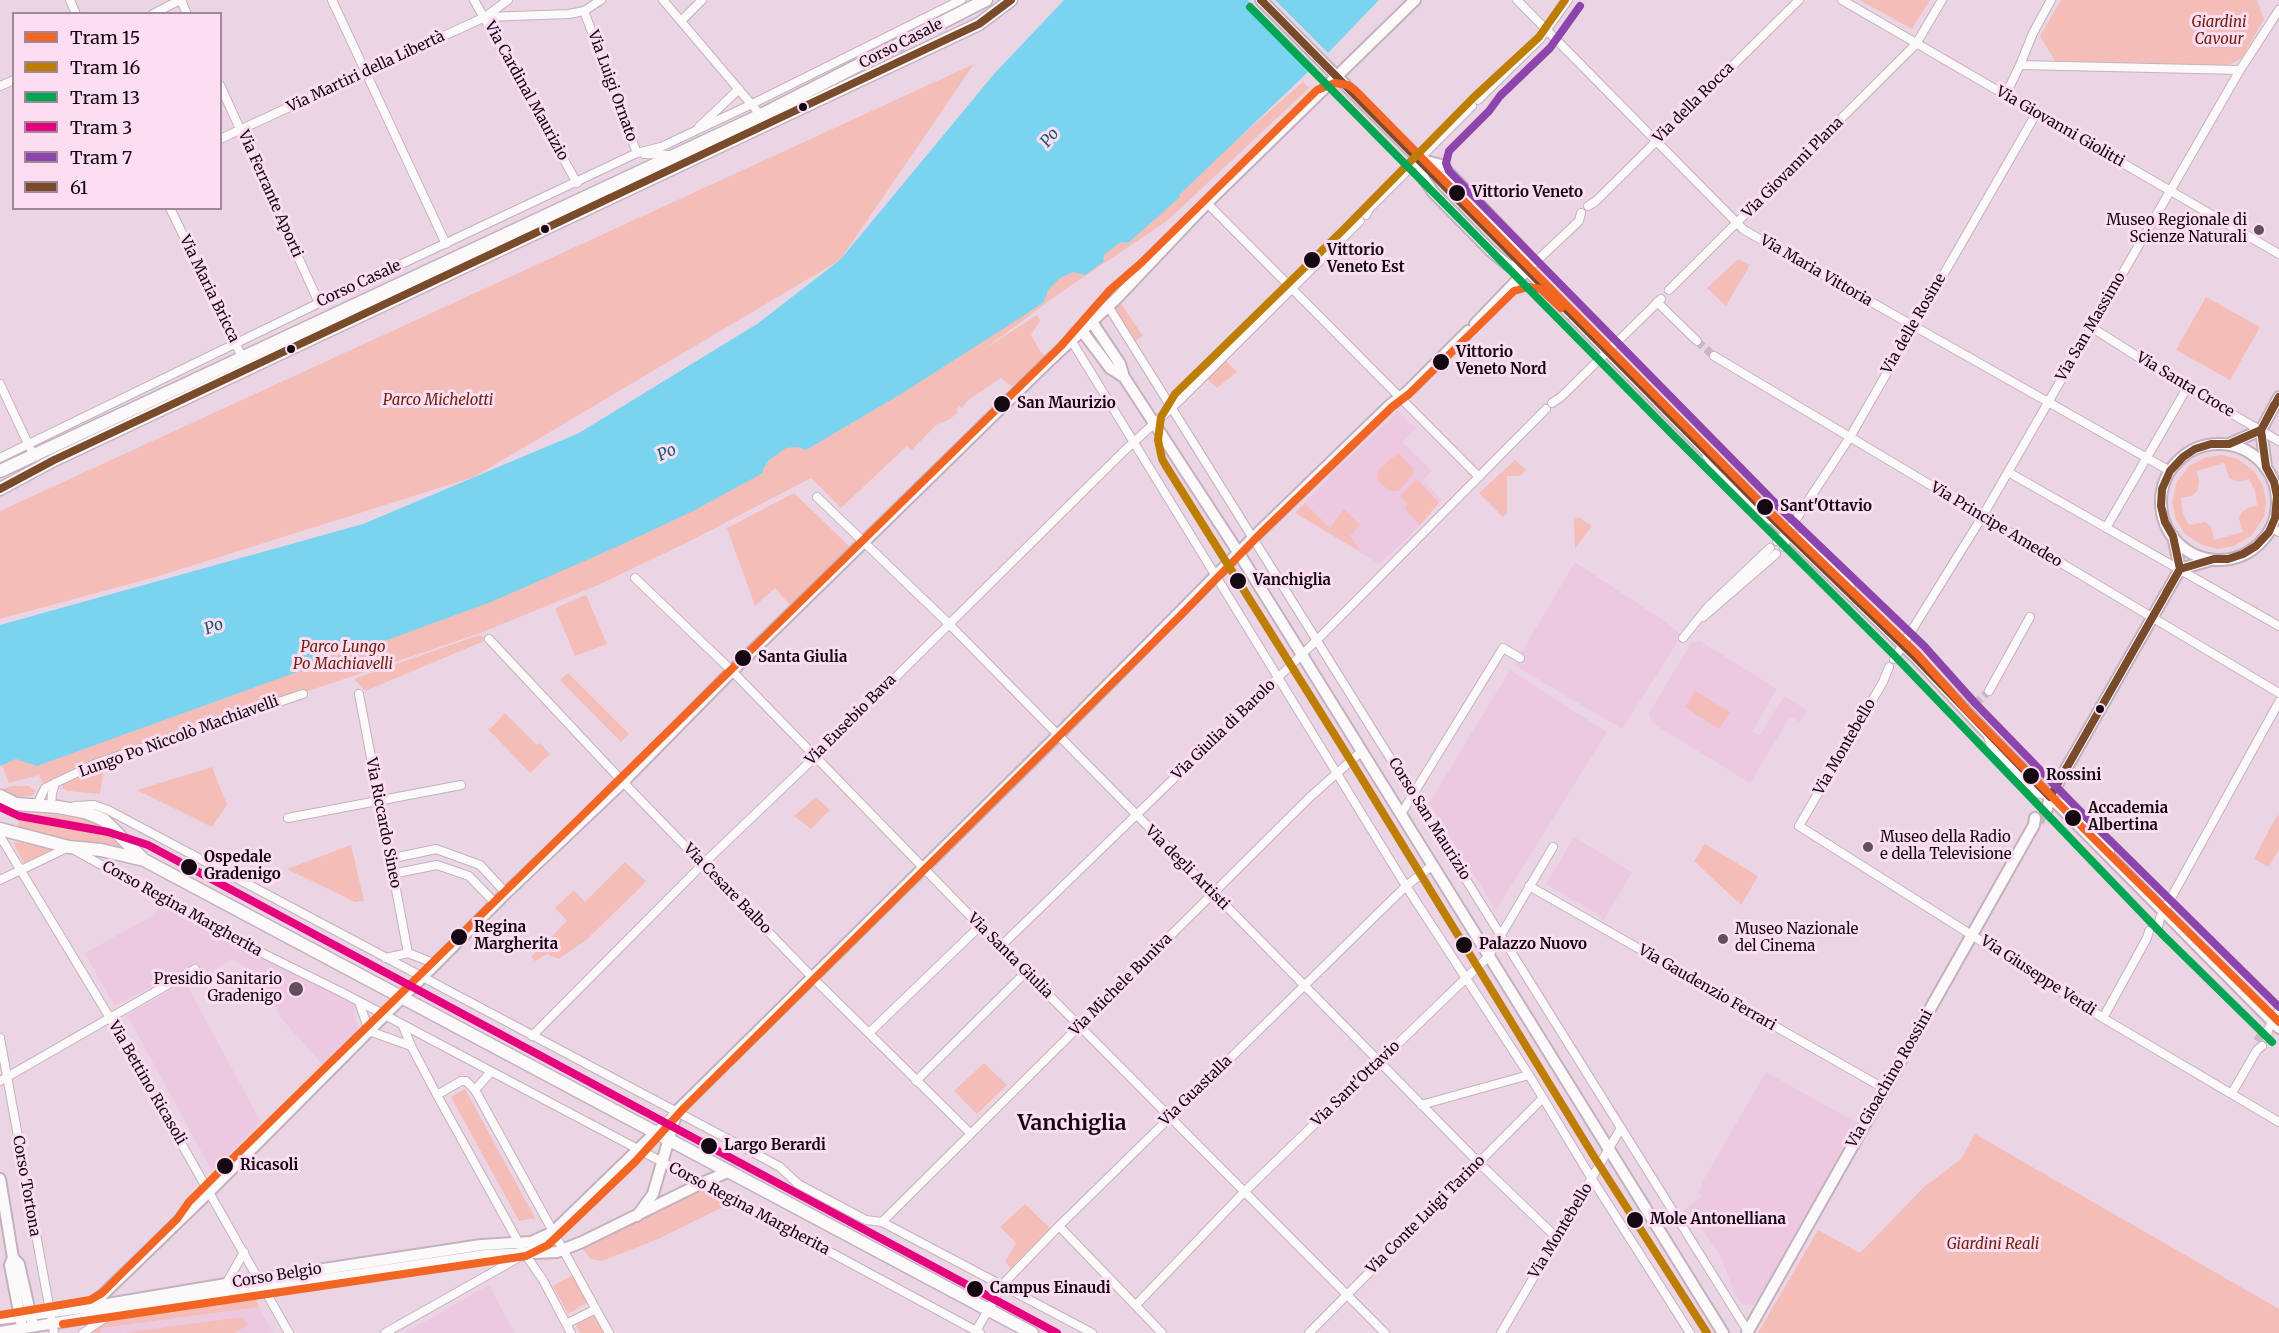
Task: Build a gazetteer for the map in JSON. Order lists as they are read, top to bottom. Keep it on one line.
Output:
{"streets":{"main road":["Corso Casale","Corso Regina Margherita"],"street":["Via Martiri della Libertà","Via Luigi Ornato","Via Cardinal Maurizio","Via della Rocca","Via Giovanni Giolitti","Via Giovanni Plana","Via Ferrante Aporti","Via Maria Vittoria","Via Maria Bricca","Via delle Rosine","Via San Massimo","Via Santa Croce","Via Principe Amedeo","Via Eusebio Bava","Via Giulia di Barolo","Lungo Po Niccolò Machiavelli","Via Montebello","Corso San Maurizio","Via Riccardo Sineo","Via degli Artisti","Via Cesare Balbo","Via Santa Giulia","Via Giuseppe Verdi","Via Michele Buniva","Via Gaudenzio Ferrari","Via Gioachino Rossini","Via Bettino Ricasoli","Via Sant'Ottavio","Via Guastalla","Corso Tortona","Via Conte Luigi Tarino","Corso Belgio"]},"crossings":[["Corso Casale","Via Luigi Ornato"],["Corso Casale","Via Cardinal Maurizio"],["Corso Casale","Via Ferrante Aporti"],["Corso Casale","Via Maria Bricca"],["Via Martiri della Libertà","Via Luigi Ornato"],["Via Martiri della Libertà","Via Cardinal Maurizio"],["Via Martiri della Libertà","Via Ferrante Aporti"],["Via Luigi Ornato","Via Cardinal Maurizio"],["Via della Rocca","Via Maria Vittoria"],["Via Giovanni Giolitti","Via Giovanni Plana"],["Via Giovanni Giolitti","Via delle Rosine"],["Via Giovanni Giolitti","Via San Massimo"],["Via Giovanni Plana","Via Maria Vittoria"],["Via Maria Vittoria","Via delle Rosine"],["Via Maria Vittoria","Via San Massimo"],["Via delle Rosine","Via Principe Amedeo"],["Via San Massimo","Via Santa Croce"],["Via San Massimo","Via Principe Amedeo"],["Via Eusebio Bava","Corso San Maurizio"],["Via Eusebio Bava","Via degli Artisti"],["Via Eusebio Bava","Via Cesare Balbo"],["Via Eusebio Bava","Corso Regina Margherita"],["Via Eusebio Bava","Via Santa Giulia"],["Via Giulia di Barolo","Corso San Maurizio"],["Via Giulia di Barolo","Via degli Artisti"],["Via Giulia di Barolo","Via Santa Giulia"],["Lungo Po Niccolò Machiavelli","Corso Regina Margherita"],["Via Montebello","Corso San Maurizio"],["Via Montebello","Via degli Artisti"],["Via Montebello","Via Giuseppe Verdi"],["Corso San Maurizio","Via Michele Buniva"],["Corso San Maurizio","Via Gioachino Rossini"],["Corso San Maurizio","Via Sant'Ottavio"],["Corso San Maurizio","Via Guastalla"],["Via degli Artisti","Via Michele Buniva"],["Via degli Artisti","Via Sant'Ottavio"],["Via degli Artisti","Via Guastalla"],["Via degli Artisti","Via Conte Luigi Tarino"],["Via Cesare Balbo","Via Michele Buniva"],["Corso Regina Margherita","Via Michele Buniva"],["Corso Regina Margherita","Via Guastalla"],["Corso Regina Margherita","Corso Belgio"],["Via Santa Giulia","Via Michele Buniva"],["Via Santa Giulia","Via Sant'Ottavio"],["Via Santa Giulia","Via Guastalla"],["Via Santa Giulia","Via Conte Luigi Tarino"],["Via Giuseppe Verdi","Via Gioachino Rossini"],["Via Gaudenzio Ferrari","Via Gioachino Rossini"],["Via Gaudenzio Ferrari","Via Sant'Ottavio"],["Via Bettino Ricasoli","Corso Belgio"],["Corso Tortona","Corso Belgio"]],"districts":["Vanchiglia"],"water":["Po"],"parks":["Giardini Cavour","Parco Michelotti","Parco Lungo Po Machiavelli","Giardini Reali"],"places":["Vittorio Veneto","Museo Regionale di Scienze Naturali","Vittorio Veneto Est","Vittorio Veneto Nord","San Maurizio","Sant'Ottavio","Vanchiglia","Santa Giulia","Rossini","Accademia Albertina","Museo della Radio e della Televisione","Ospedale Gradenigo","Regina Margherita","Museo Nazionale del Cinema","Palazzo Nuovo","Presidio Sanitario Gradenigo","Largo Berardi","Ricasoli","Mole Antonelliana","Campus Einaudi"],"lines":["tram line 16","transit line 61","tram line 7","tram line 13","tram line 15","tram line 3"],"legend":["Tram 15","Tram 16","Tram 13","Tram 3","Tram 7","61"]}
